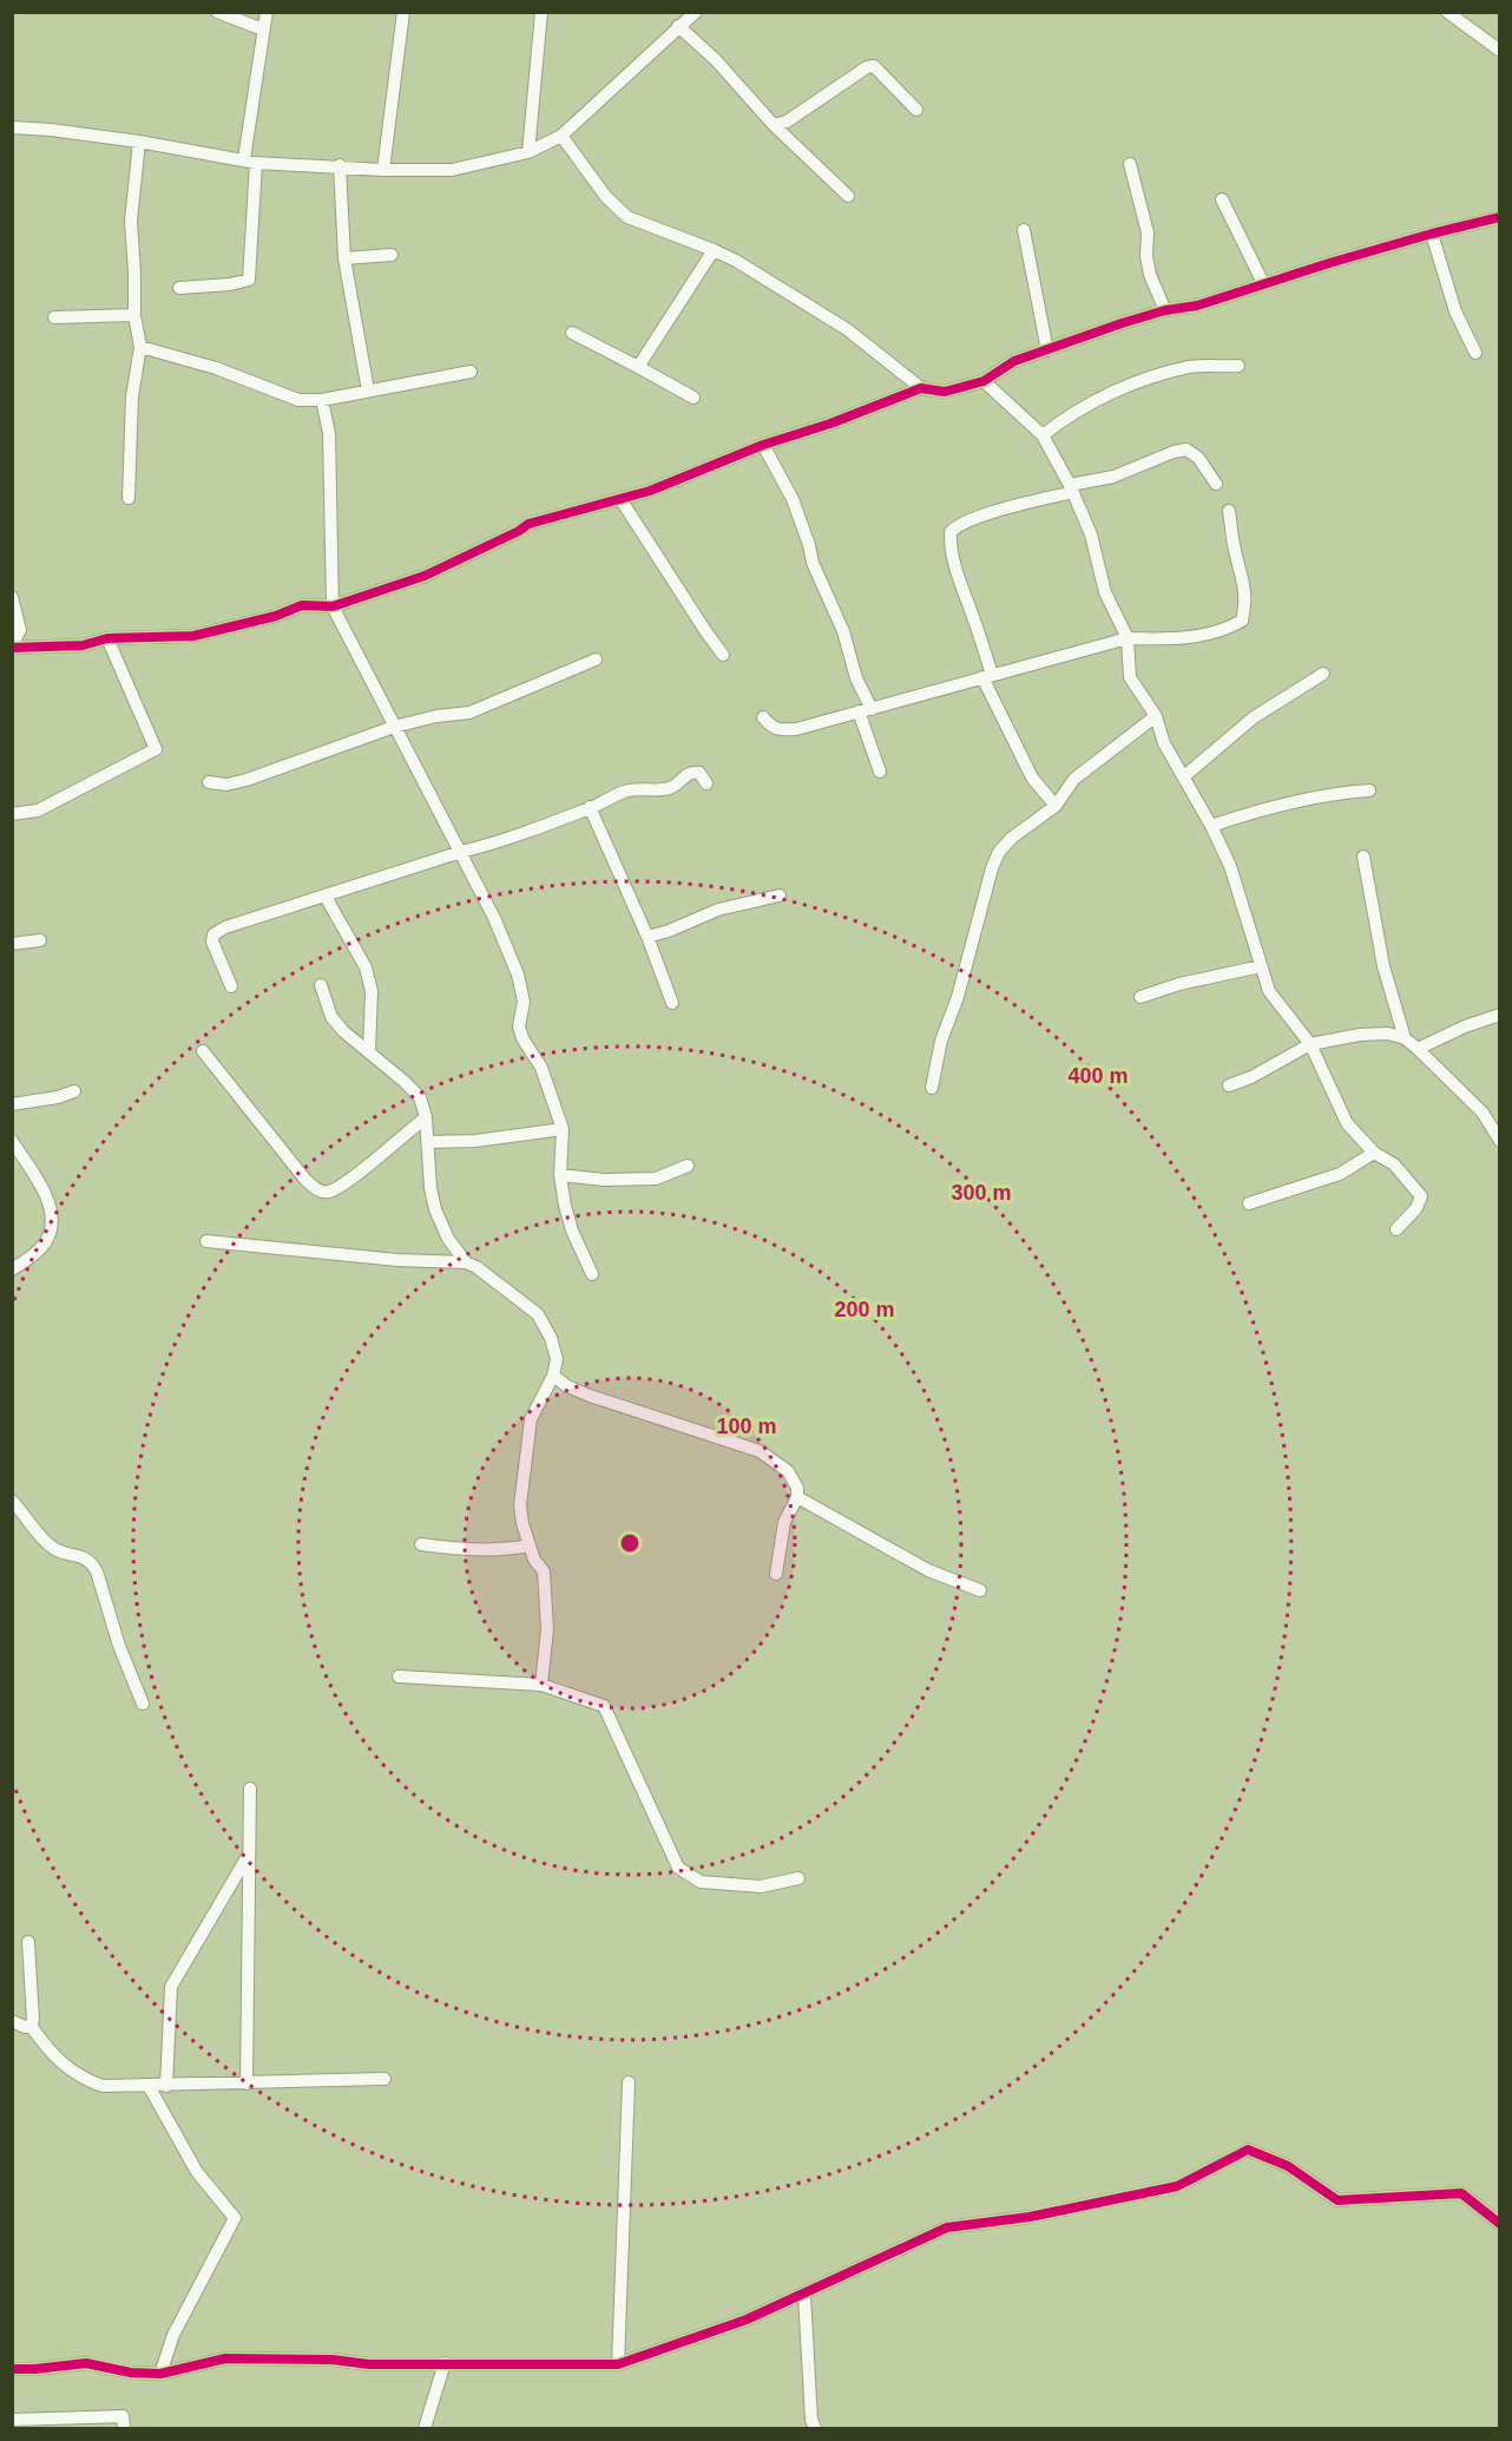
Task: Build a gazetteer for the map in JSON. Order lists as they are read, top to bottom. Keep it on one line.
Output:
{"rings":["400 m","300 m","200 m","100 m"]}
